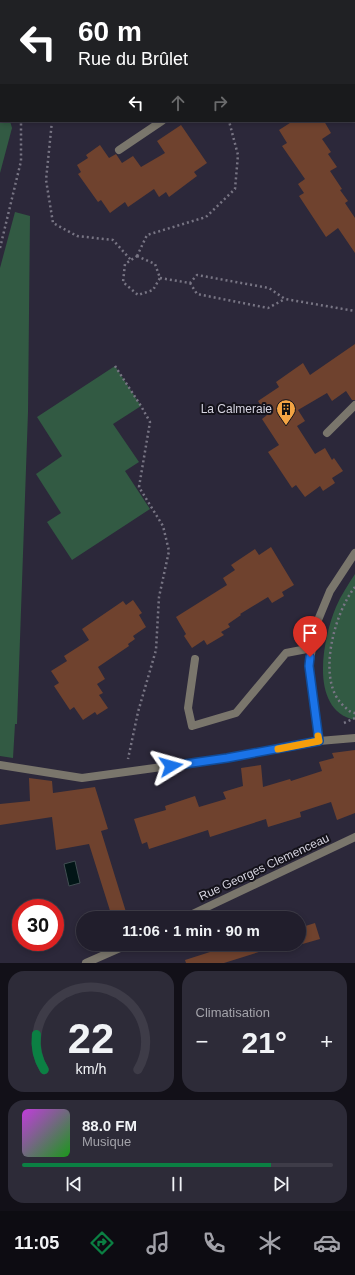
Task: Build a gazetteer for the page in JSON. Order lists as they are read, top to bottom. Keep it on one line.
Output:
{"streets":{"street":["Rue Georges Clemenceau"]},"places":{"building":["La Calmeraie"]},"page":{"turn":["60 m","Rue du Brûlet"],"limit":"30","trip":"11:06 · 1 min · 90 m","tile":"Climatisation","heat":["−","21°","+"],"song":["88.0 FM","Musique"],"tabs":"11:05","gauge":["22","km/h"]}}
